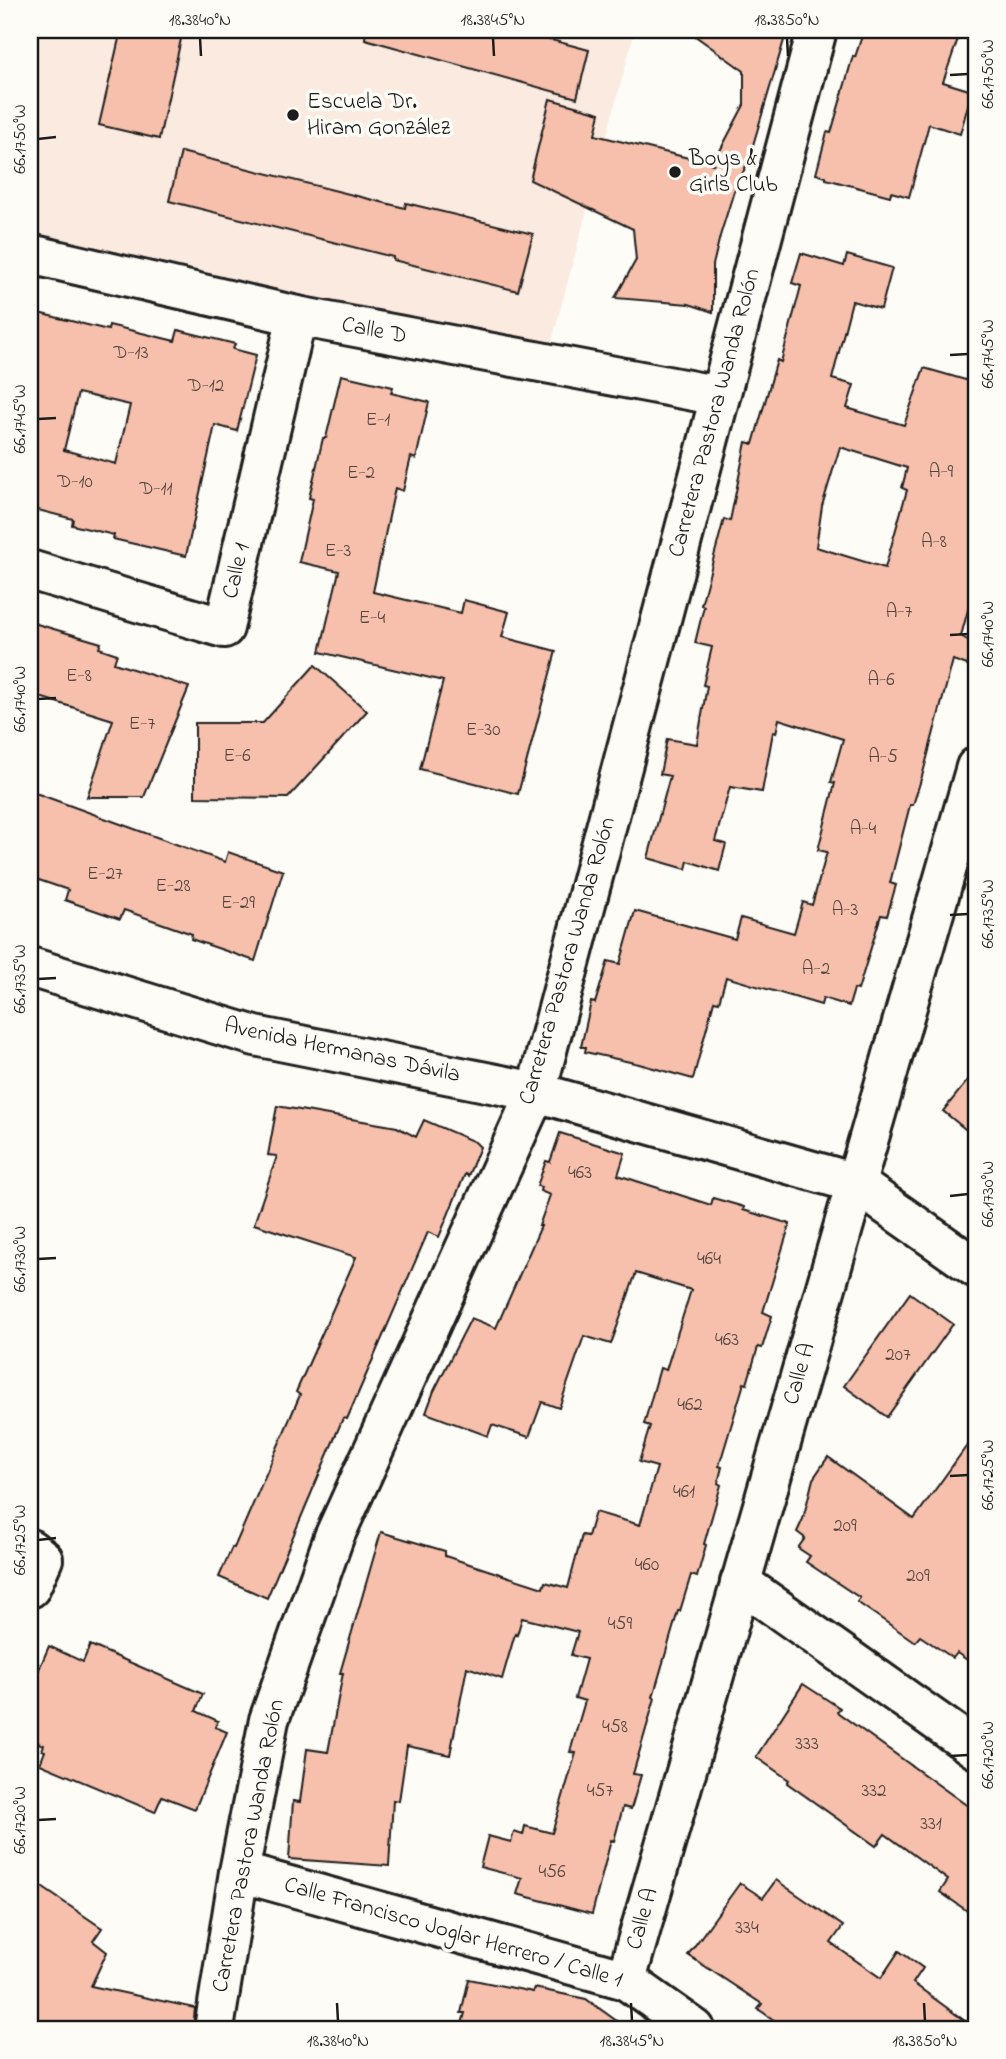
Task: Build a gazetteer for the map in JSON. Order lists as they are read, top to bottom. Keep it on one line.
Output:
{"streets":{"street":["Calle D","Carretera Pastora Wanda Rolón","Calle 1","Avenida Hermanas Dávila","Calle A","Calle Francisco Joglar Herrero / Calle 1"]},"crossings":[["Calle D","Carretera Pastora Wanda Rolón"],["Calle D","Calle 1"],["Carretera Pastora Wanda Rolón","Avenida Hermanas Dávila"],["Carretera Pastora Wanda Rolón","Calle Francisco Joglar Herrero / Calle 1"],["Avenida Hermanas Dávila","Calle A"],["Calle A","Calle Francisco Joglar Herrero / Calle 1"]],"places":["Escuela Dr. Hiram González","Boys & Girls Club"],"house_numbers":["D-13","D-12","E-1","A-9","E-2","D-10","D-11","A-8","E-3","A-7","E-4","E-8","A-6","E-7","E-30","E-6","A-5","A-4","E-27","E-28","E-29","A-3","A-2","463","464","463","207","462","461","209","460","209","459","458","333","457","332","331","456","334"],"coordinates":["18.3840°N","18.3845°N","18.3850°N","66.1750°W","66.1745°W","66.1740°W","66.1735°W","66.1730°W","66.1725°W","66.1720°W"]}
